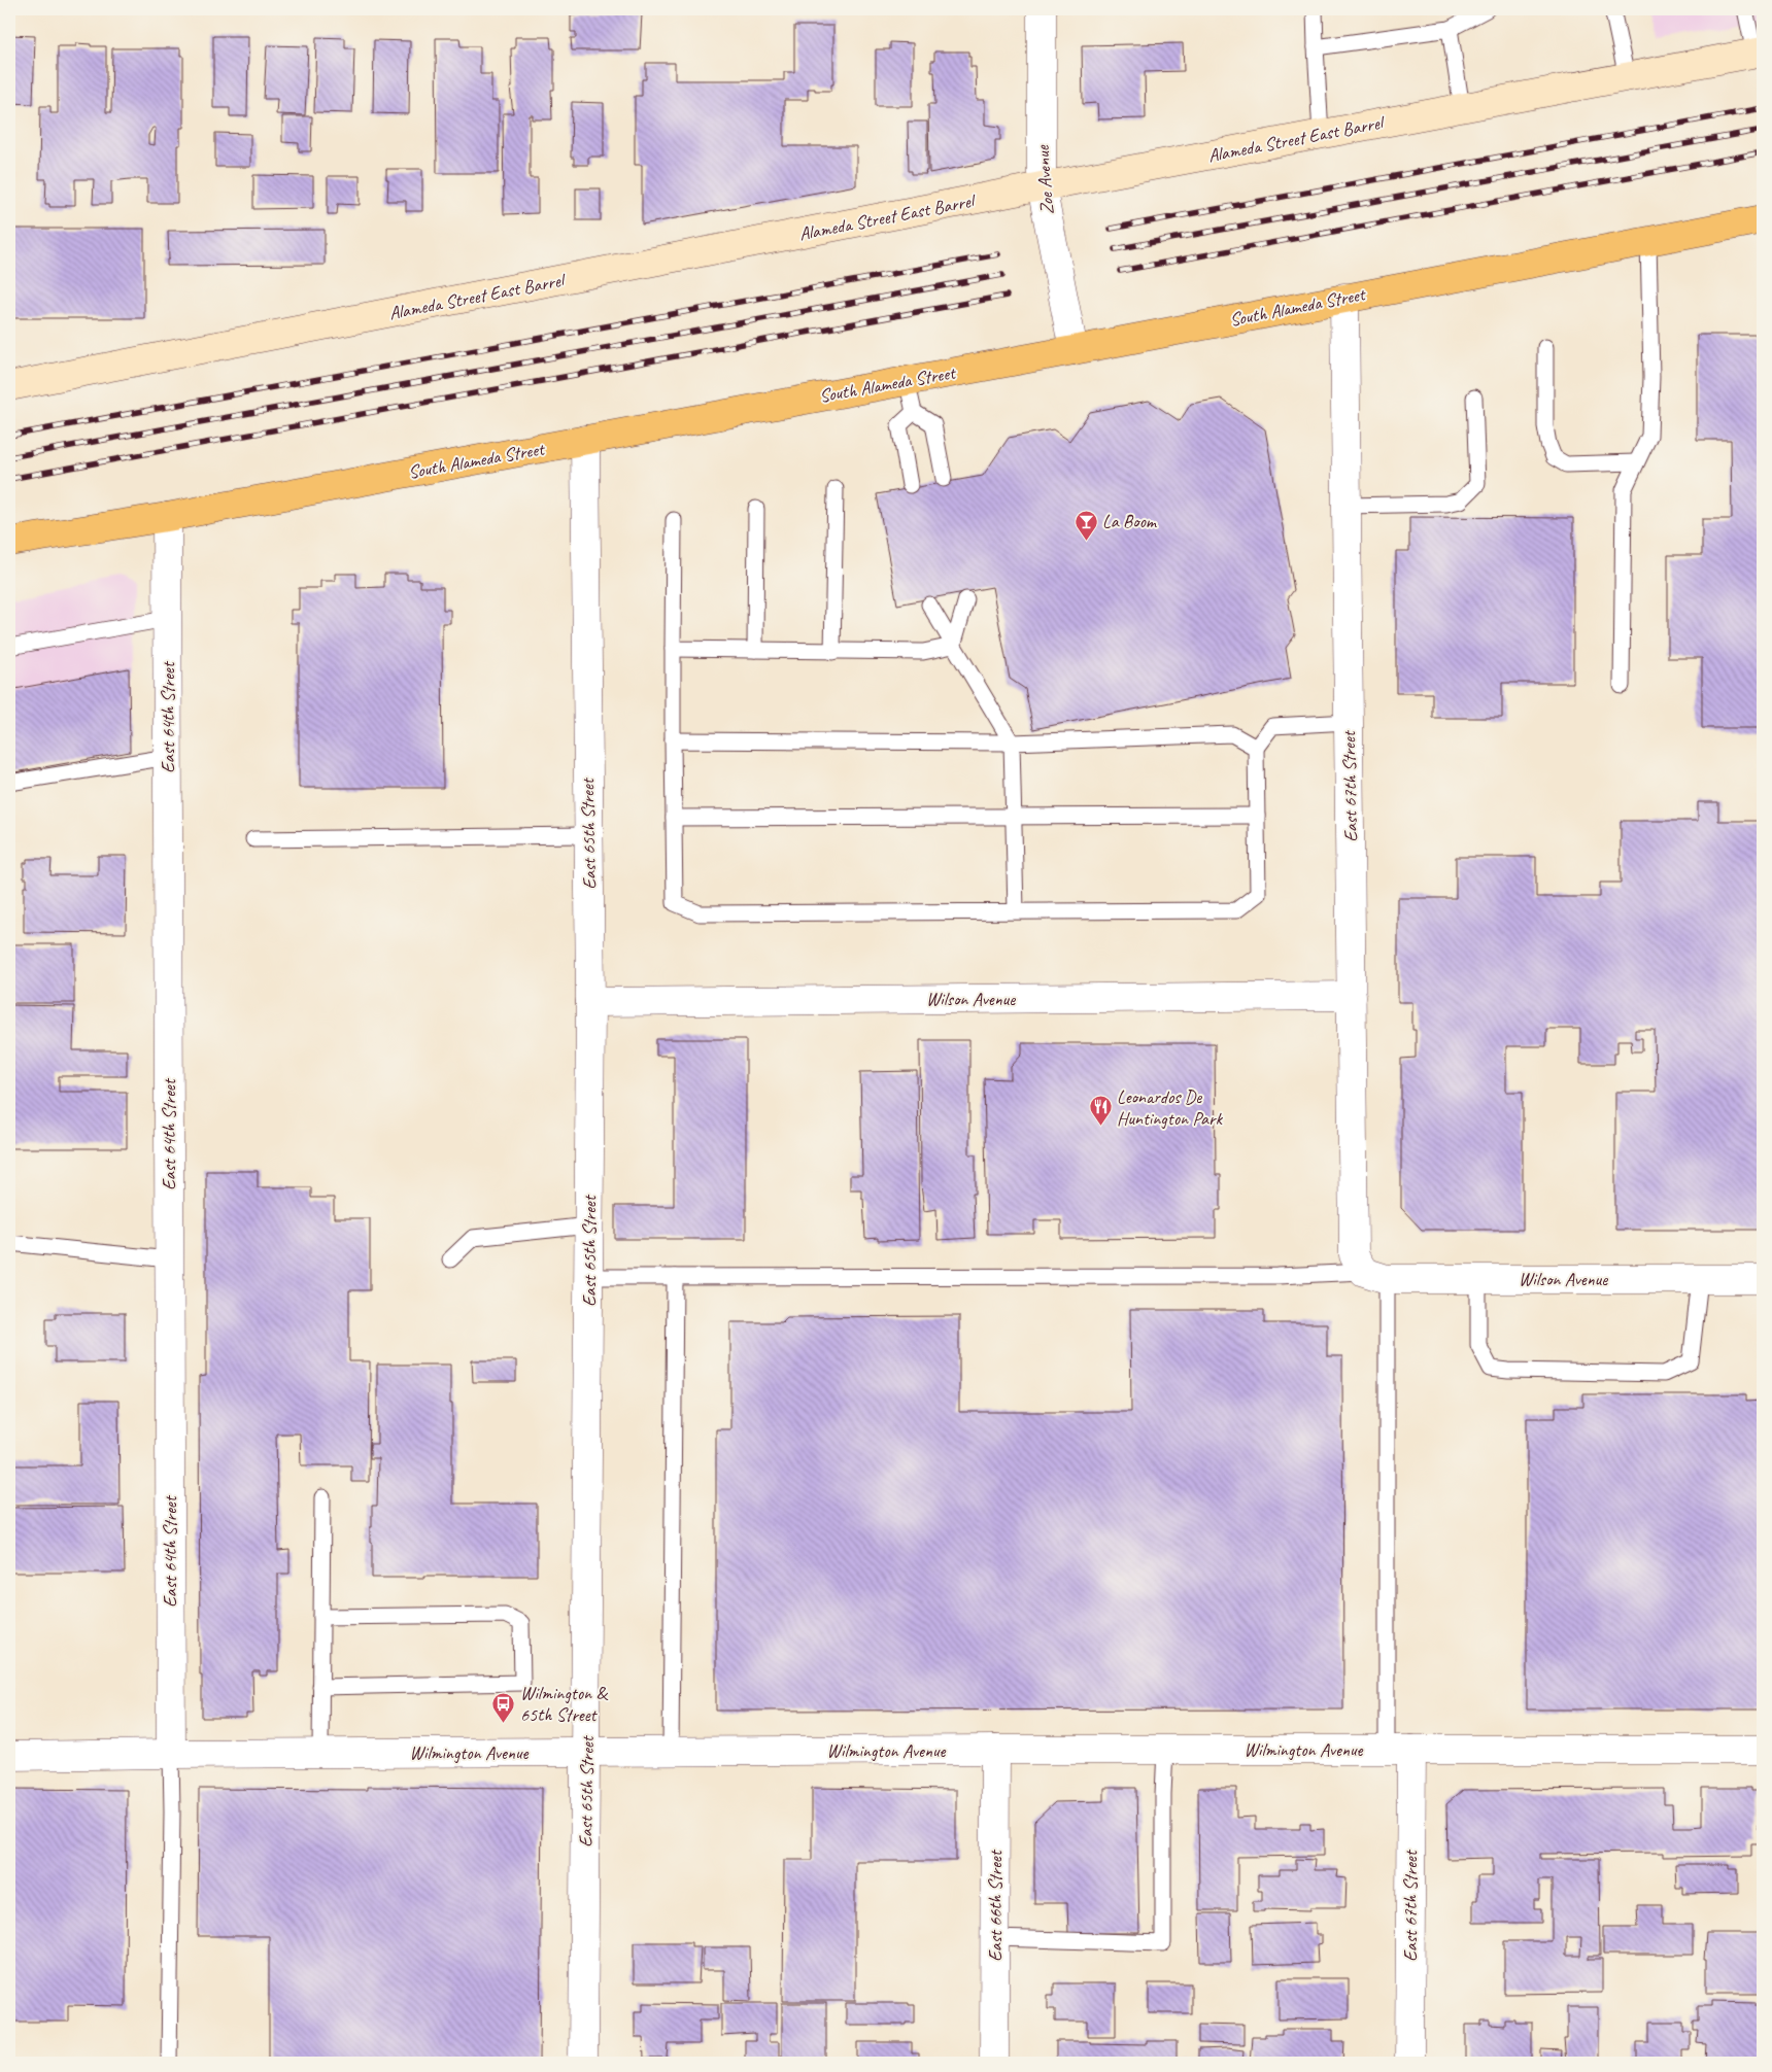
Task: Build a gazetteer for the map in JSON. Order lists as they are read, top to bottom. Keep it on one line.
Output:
{"streets":{"main road":["South Alameda Street"],"street":["Alameda Street East Barrel","Zoe Avenue","East 64th Street","East 67th Street","East 65th Street","Wilson Avenue","Wilmington Avenue","East 66th Street"]},"crossings":[["Alameda Street East Barrel","Zoe Avenue"],["Zoe Avenue","South Alameda Street"],["South Alameda Street","East 64th Street"],["South Alameda Street","East 67th Street"],["South Alameda Street","East 65th Street"],["East 64th Street","Wilmington Avenue"],["East 67th Street","Wilson Avenue"],["East 67th Street","Wilmington Avenue"],["East 65th Street","Wilson Avenue"],["East 65th Street","Wilmington Avenue"],["Wilmington Avenue","East 66th Street"]],"places":{"bar":["La Boom"],"restaurant":["Leonardos De Huntington Park"],"bus stop":["Wilmington & 65th Street"]}}
